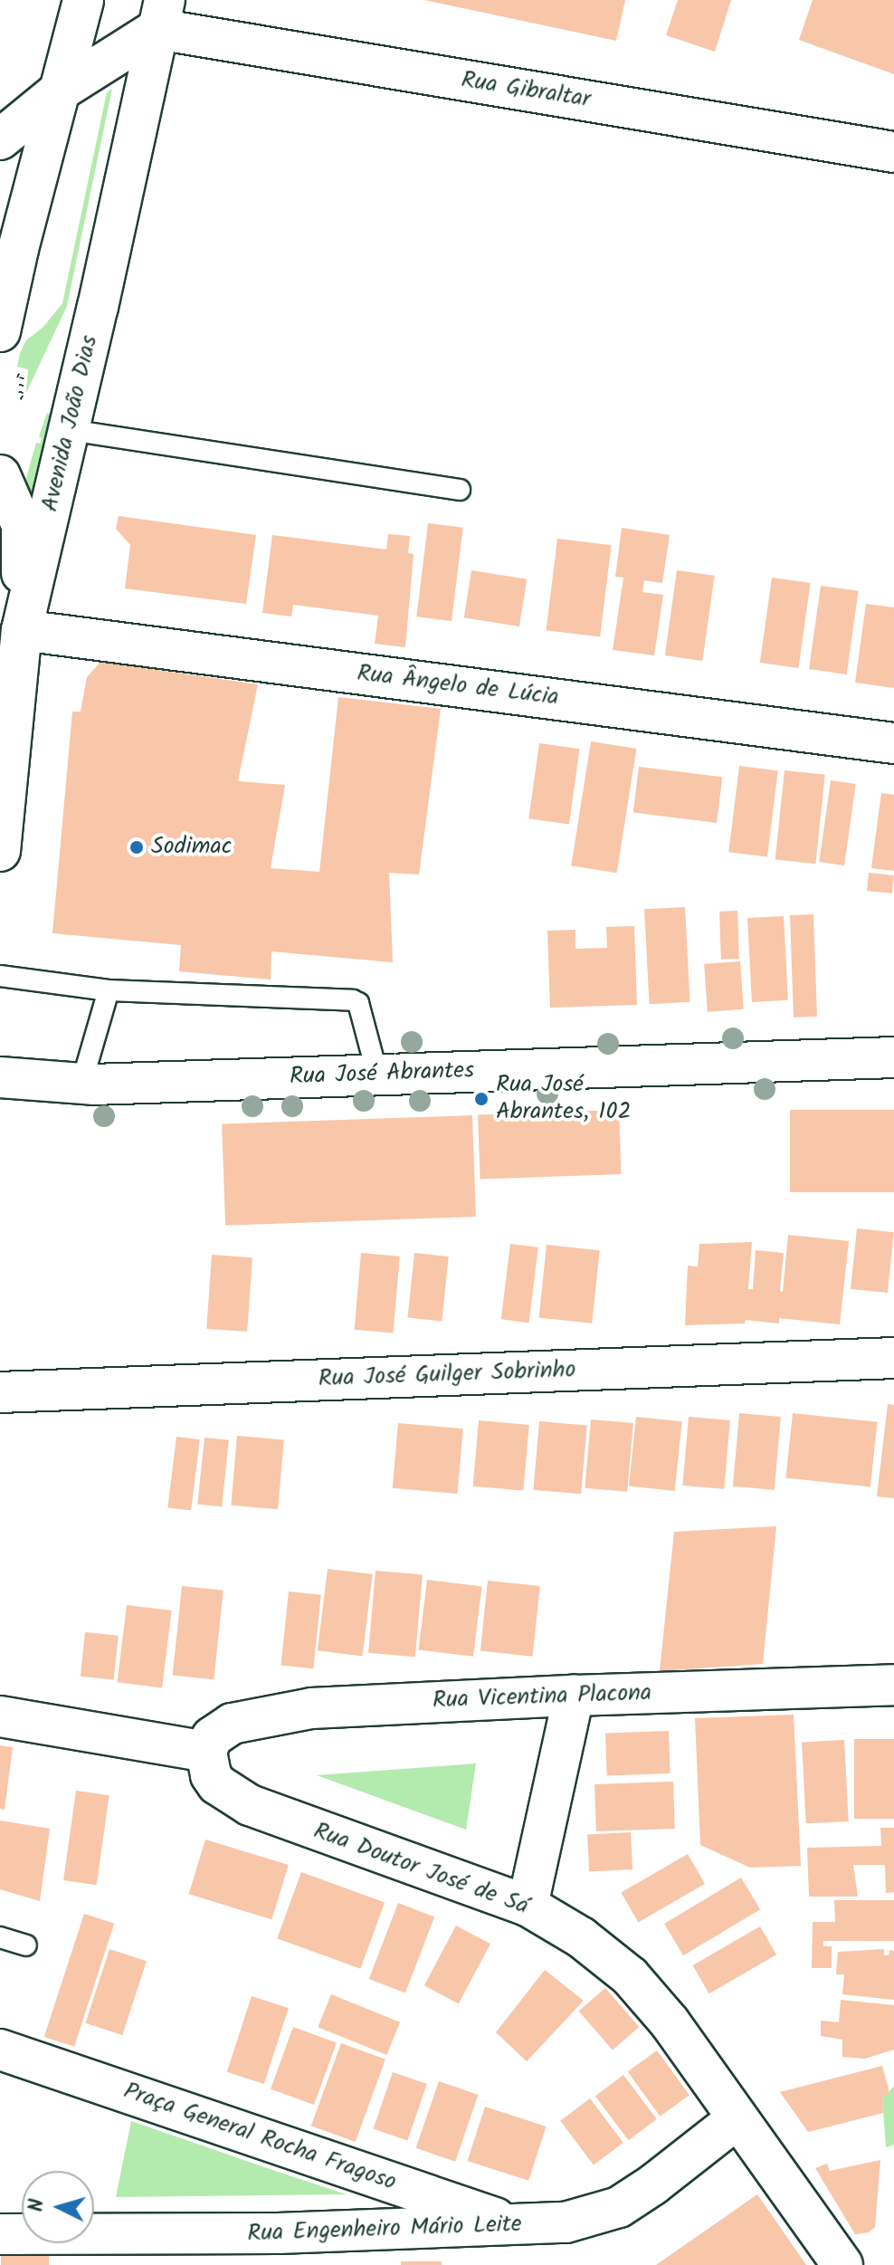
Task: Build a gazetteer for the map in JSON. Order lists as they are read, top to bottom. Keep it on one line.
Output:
{"streets":{"street":["Rua Gibraltar","Avenida João Dias","Rua Ângelo de Lúcia","Rua José Abrantes","Rua José Guilger Sobrinho","Rua Vicentina Placona","Rua Doutor José de Sá","Praça General Rocha Fragoso","Rua Engenheiro Mário Leite"]},"crossings":[["Rua Gibraltar","Avenida João Dias"],["Avenida João Dias","Rua Ângelo de Lúcia"],["Rua Vicentina Placona","Rua Doutor José de Sá"],["Rua Doutor José de Sá","Rua Engenheiro Mário Leite"],["Praça General Rocha Fragoso","Rua Engenheiro Mário Leite"]],"places":["Sodimac","Rua José Abrantes, 102"],"north":"left"}
